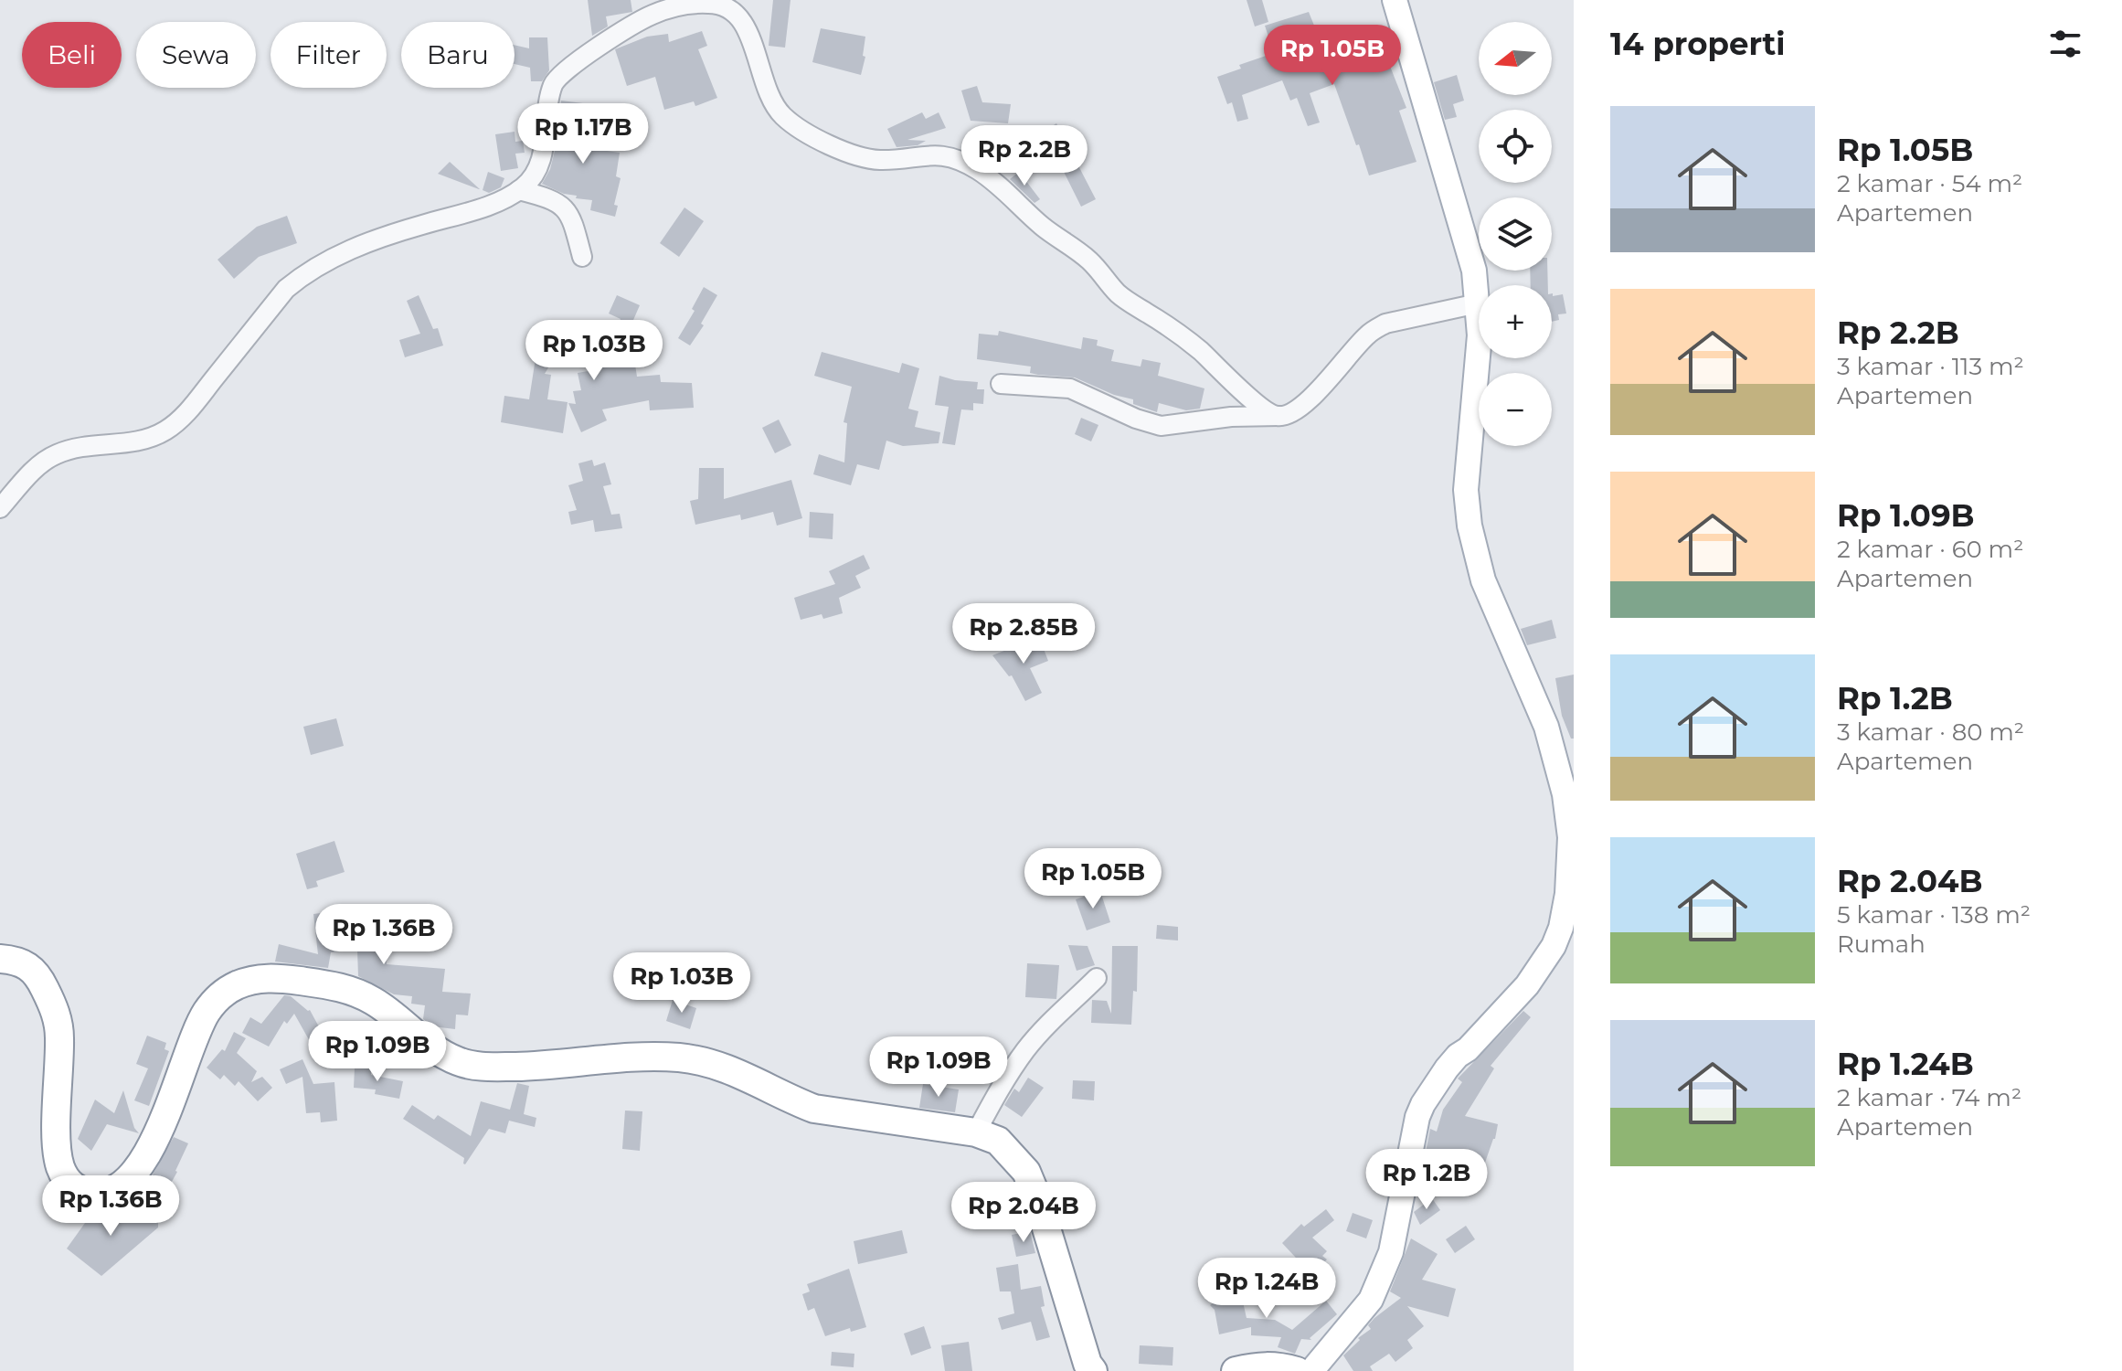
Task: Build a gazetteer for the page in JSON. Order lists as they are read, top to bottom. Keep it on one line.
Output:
{"north":"left","page":{"heading":"14 properti","map_buttons":["+","−"],"chip":["Beli","Sewa","Filter","Baru"],"price":["Rp 1.05B","Rp 1.17B","Rp 2.2B","Rp 1.03B","Rp 2.85B","Rp 1.05B","Rp 1.36B","Rp 1.03B","Rp 1.09B","Rp 1.09B","Rp 1.2B","Rp 1.36B","Rp 2.04B","Rp 1.24B"],"list":[{"name":"Rp 1.05B","note":"2 kamar · 54 m² · Apartemen"},{"name":"Rp 2.2B","note":"3 kamar · 113 m² · Apartemen"},{"name":"Rp 1.09B","note":"2 kamar · 60 m² · Apartemen"},{"name":"Rp 1.2B","note":"3 kamar · 80 m² · Apartemen"},{"name":"Rp 2.04B","note":"5 kamar · 138 m² · Rumah"},{"name":"Rp 1.24B","note":"2 kamar · 74 m² · Apartemen"}]}}
